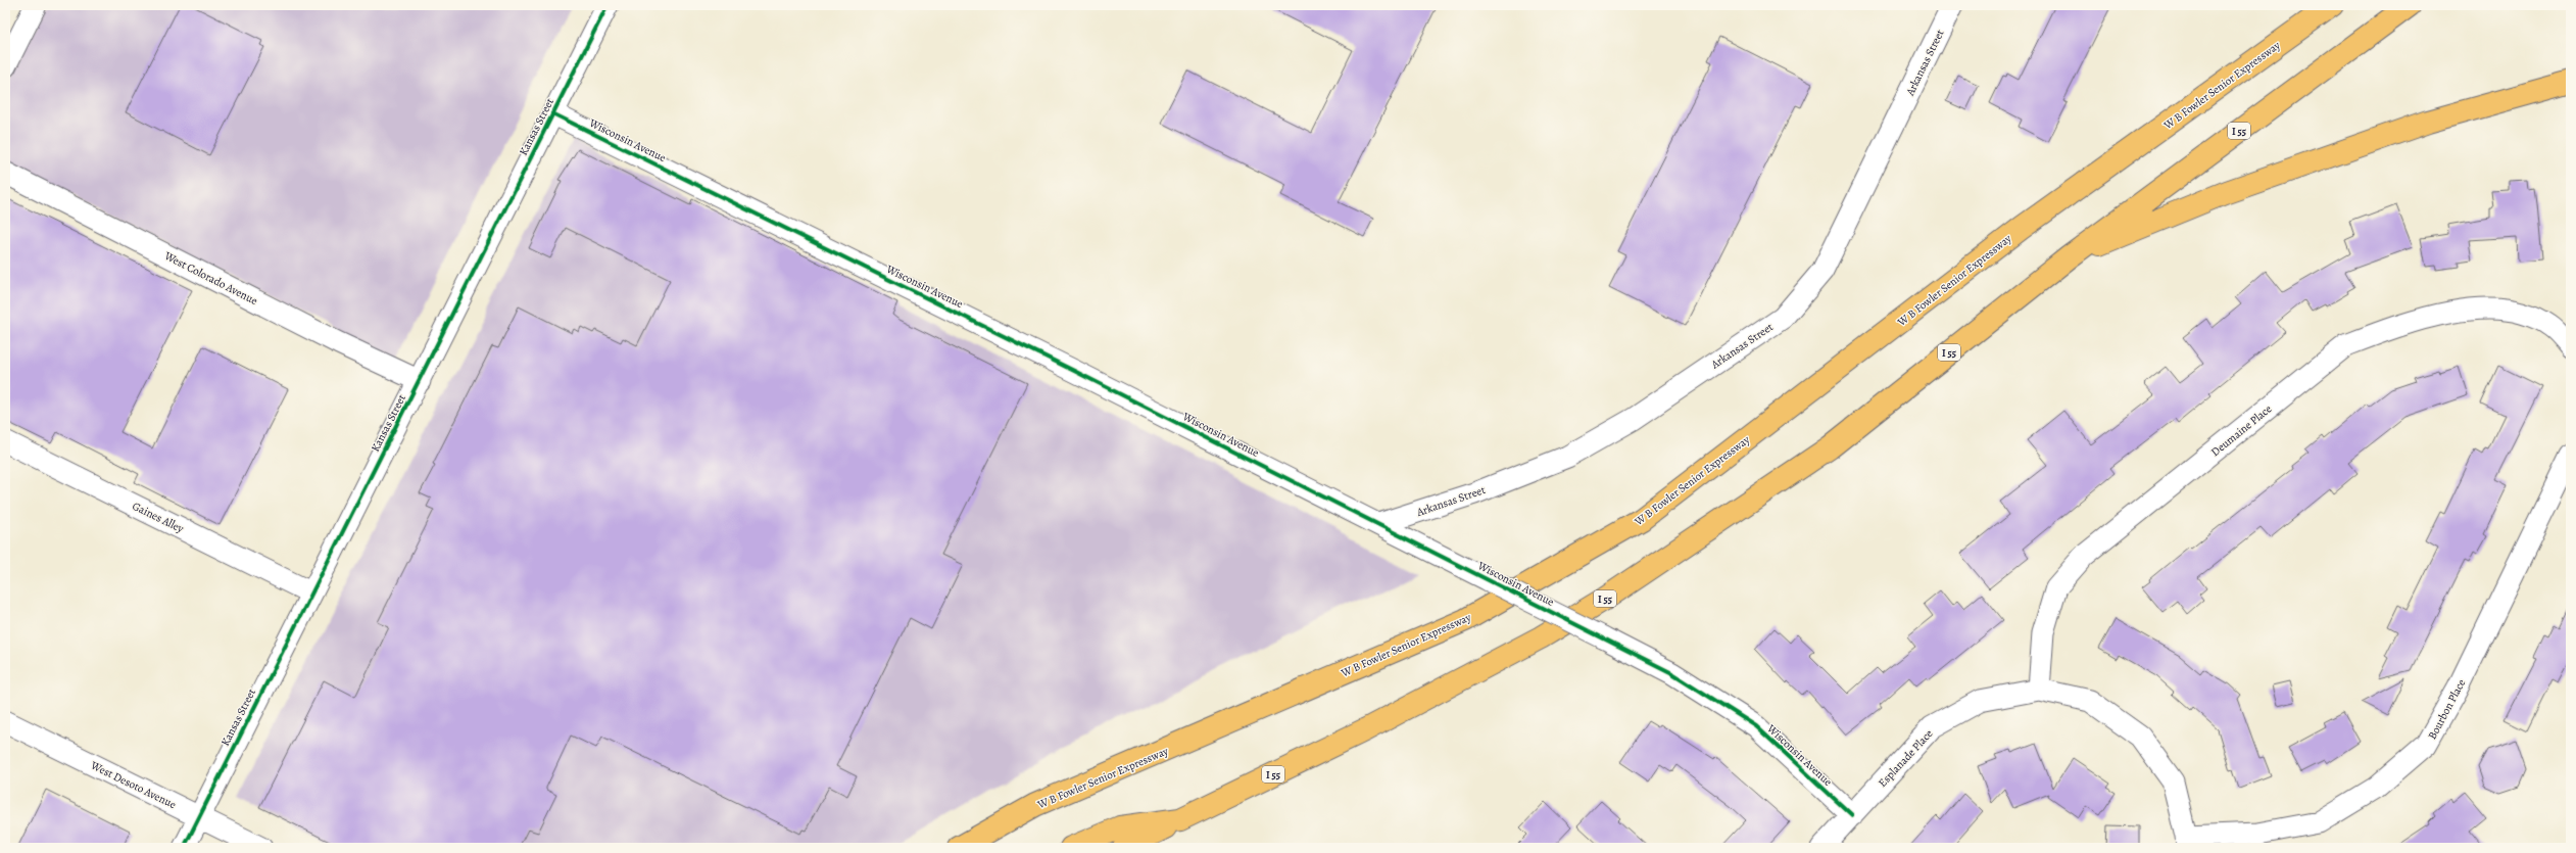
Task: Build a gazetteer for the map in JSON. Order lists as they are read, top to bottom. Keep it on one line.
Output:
{"streets":{"highway":["W B Fowler Senior Expressway","I 55"],"street":["Arkansas Street","Kansas Street","Wisconsin Avenue","West Colorado Avenue","Deumaine Place","Gaines Alley","Bourbon Place","Esplanade Place","West Desoto Avenue"]},"crossings":[["Arkansas Street","Wisconsin Avenue"],["Kansas Street","Wisconsin Avenue"],["Kansas Street","West Colorado Avenue"],["Kansas Street","Gaines Alley"],["Kansas Street","West Desoto Avenue"],["Wisconsin Avenue","Esplanade Place"],["Deumaine Place","Esplanade Place"],["Bourbon Place","Esplanade Place"]]}
